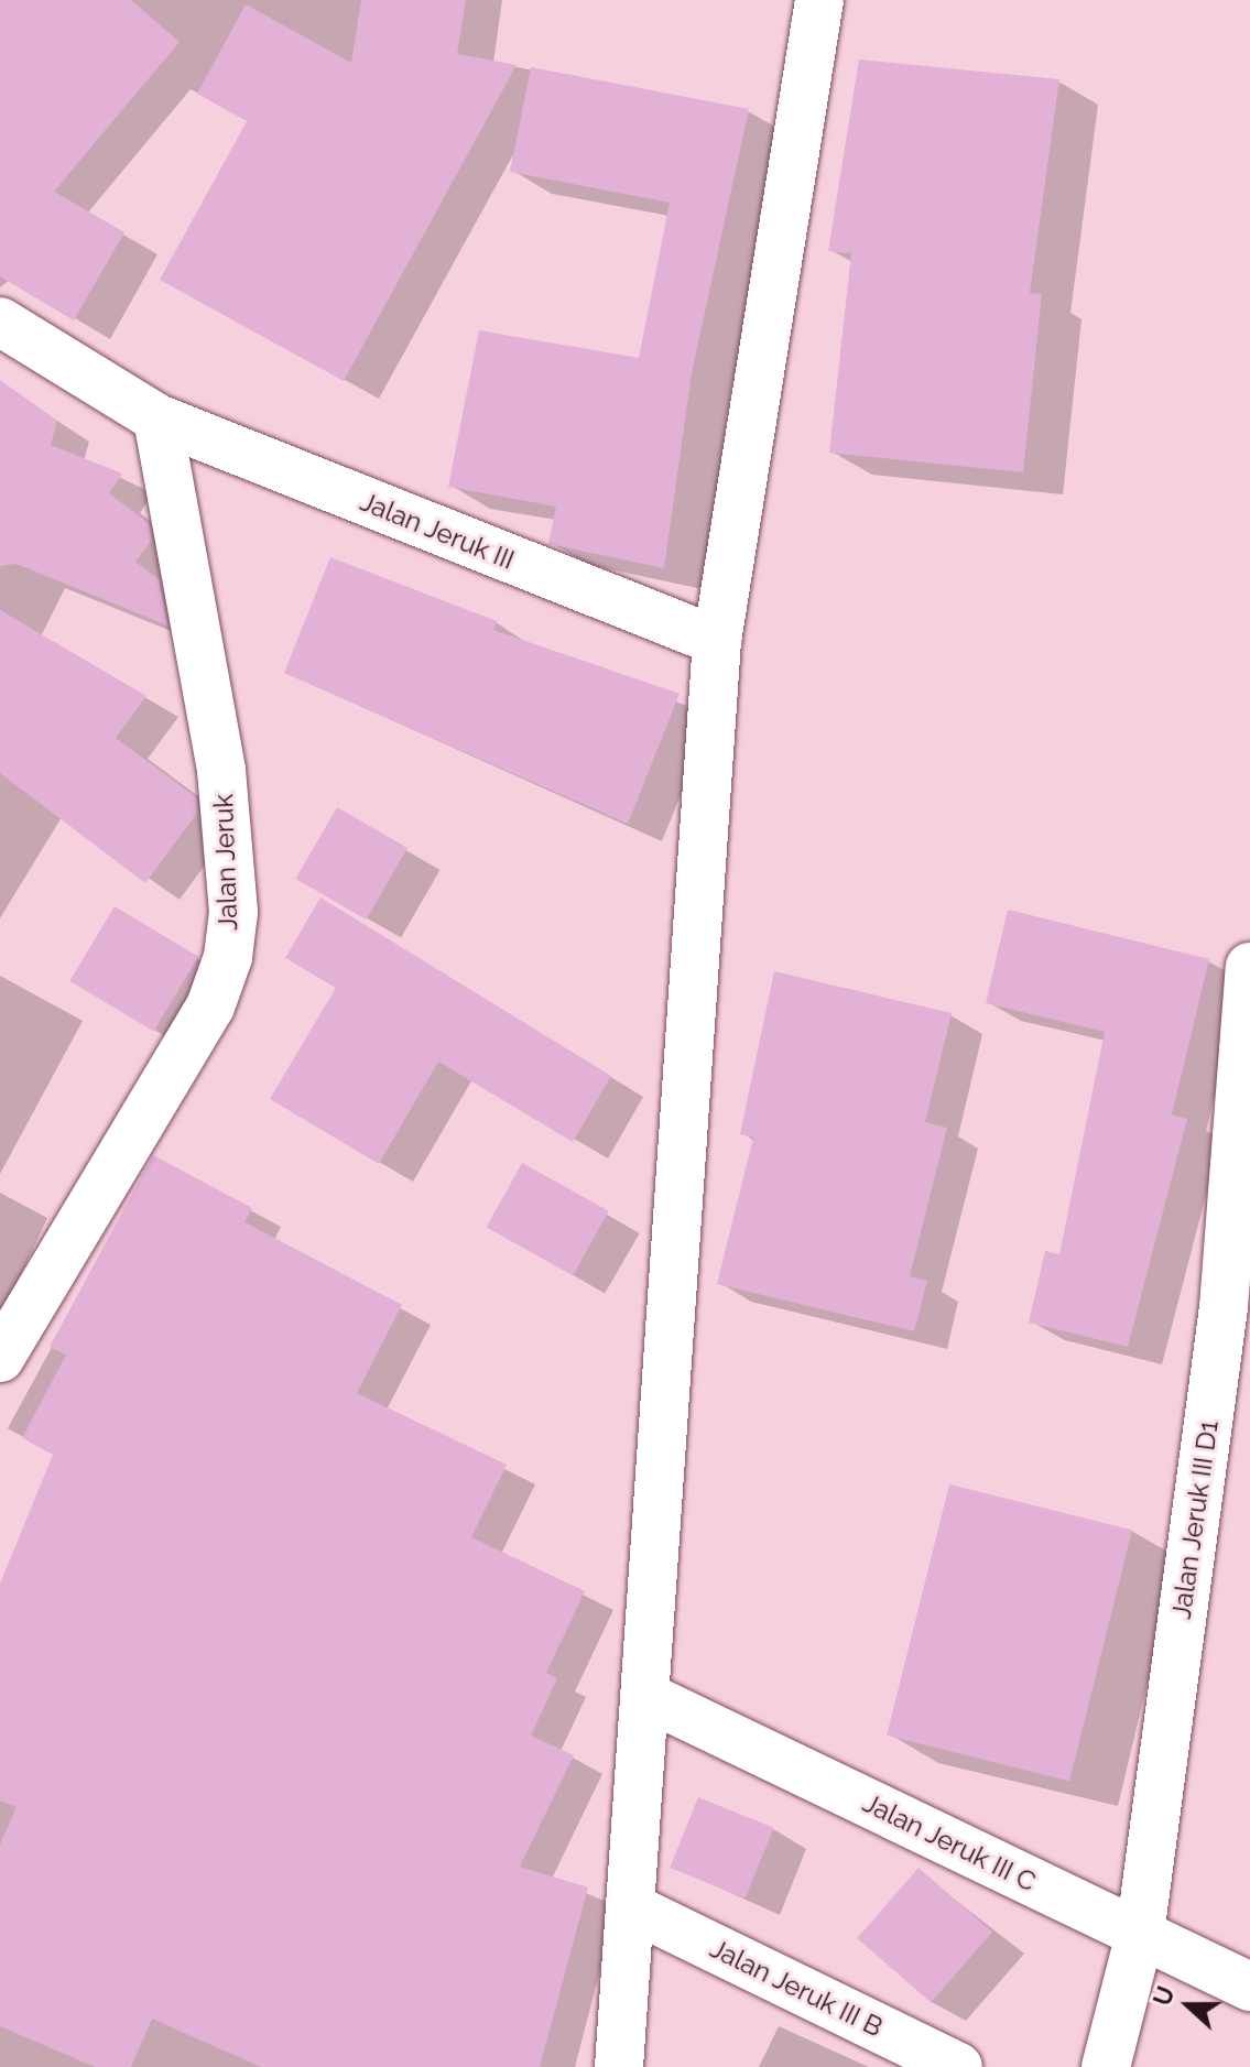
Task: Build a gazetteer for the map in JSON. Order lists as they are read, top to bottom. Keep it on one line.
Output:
{"streets":{"street":["Jalan Jeruk III","Jalan Jeruk","Jalan Jeruk III D1","Jalan Jeruk III C","Jalan Jeruk III B"]},"crossings":[["Jalan Jeruk III","Jalan Jeruk"],["Jalan Jeruk III D1","Jalan Jeruk III C"]],"north":"left"}
